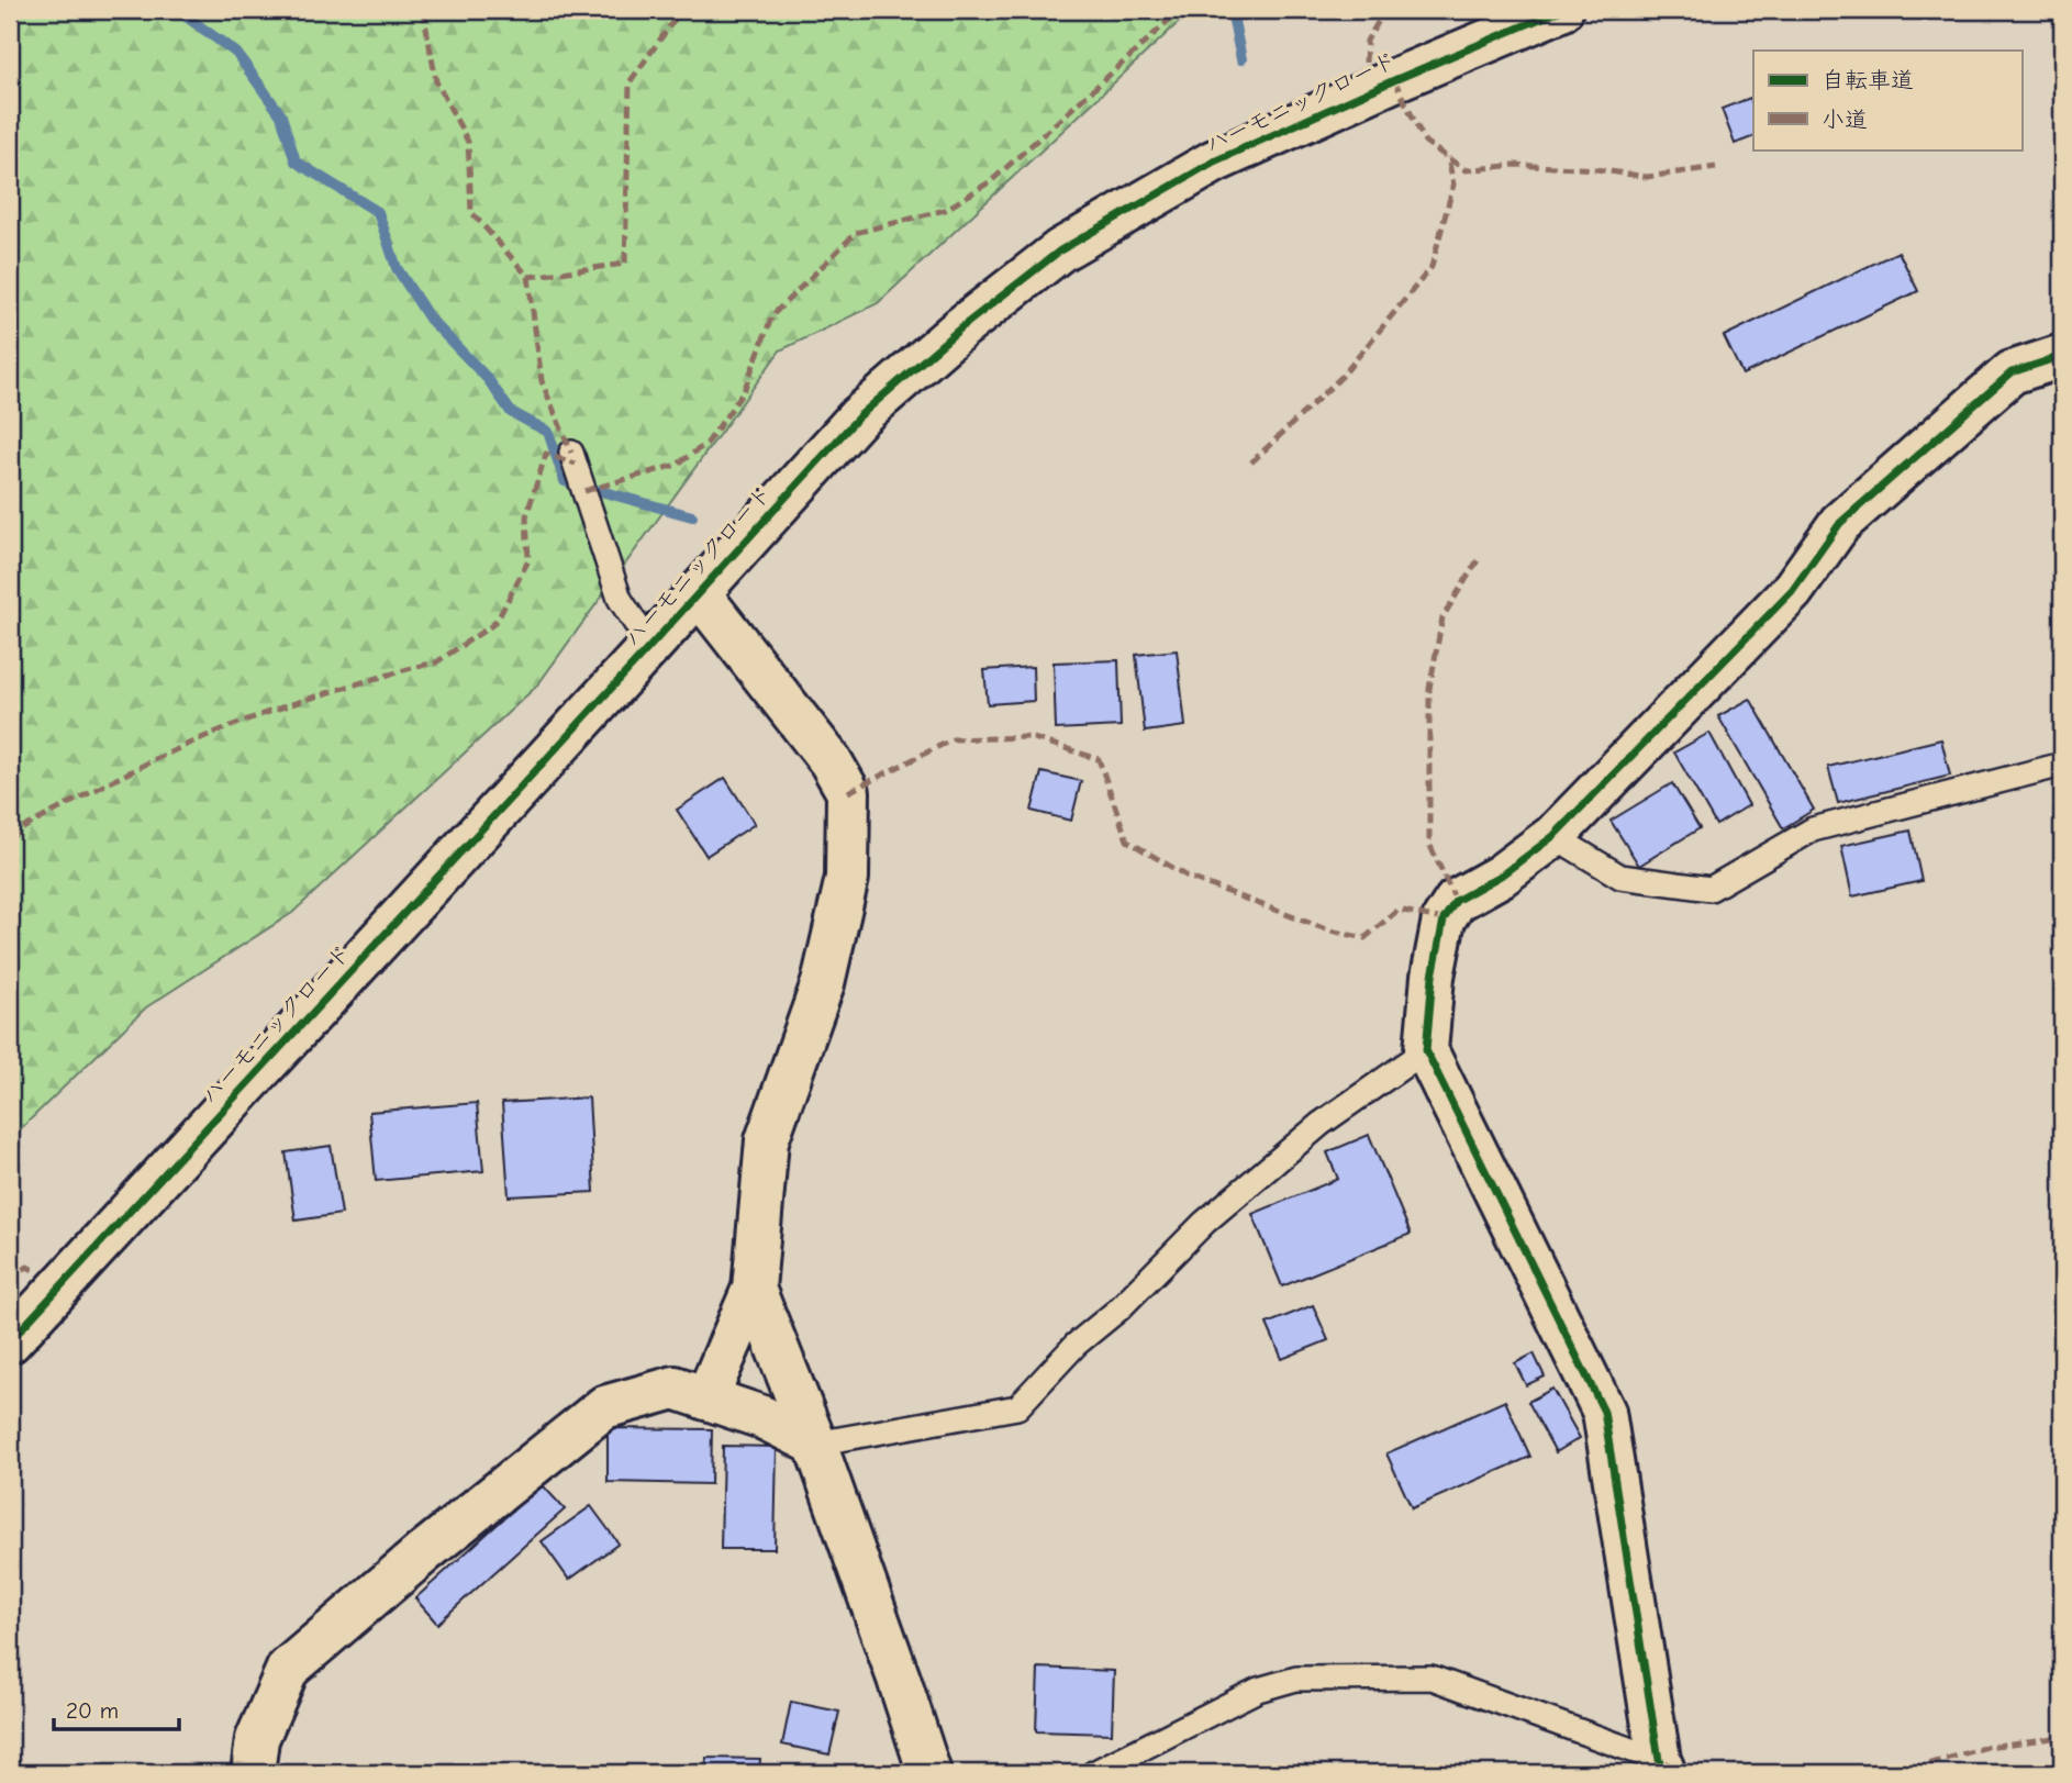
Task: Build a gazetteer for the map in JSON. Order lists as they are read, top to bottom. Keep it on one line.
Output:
{"streets":{"street":["ハーモニックロード"]},"legend":["自転車道","小道"],"scale_bar":"20 m"}
